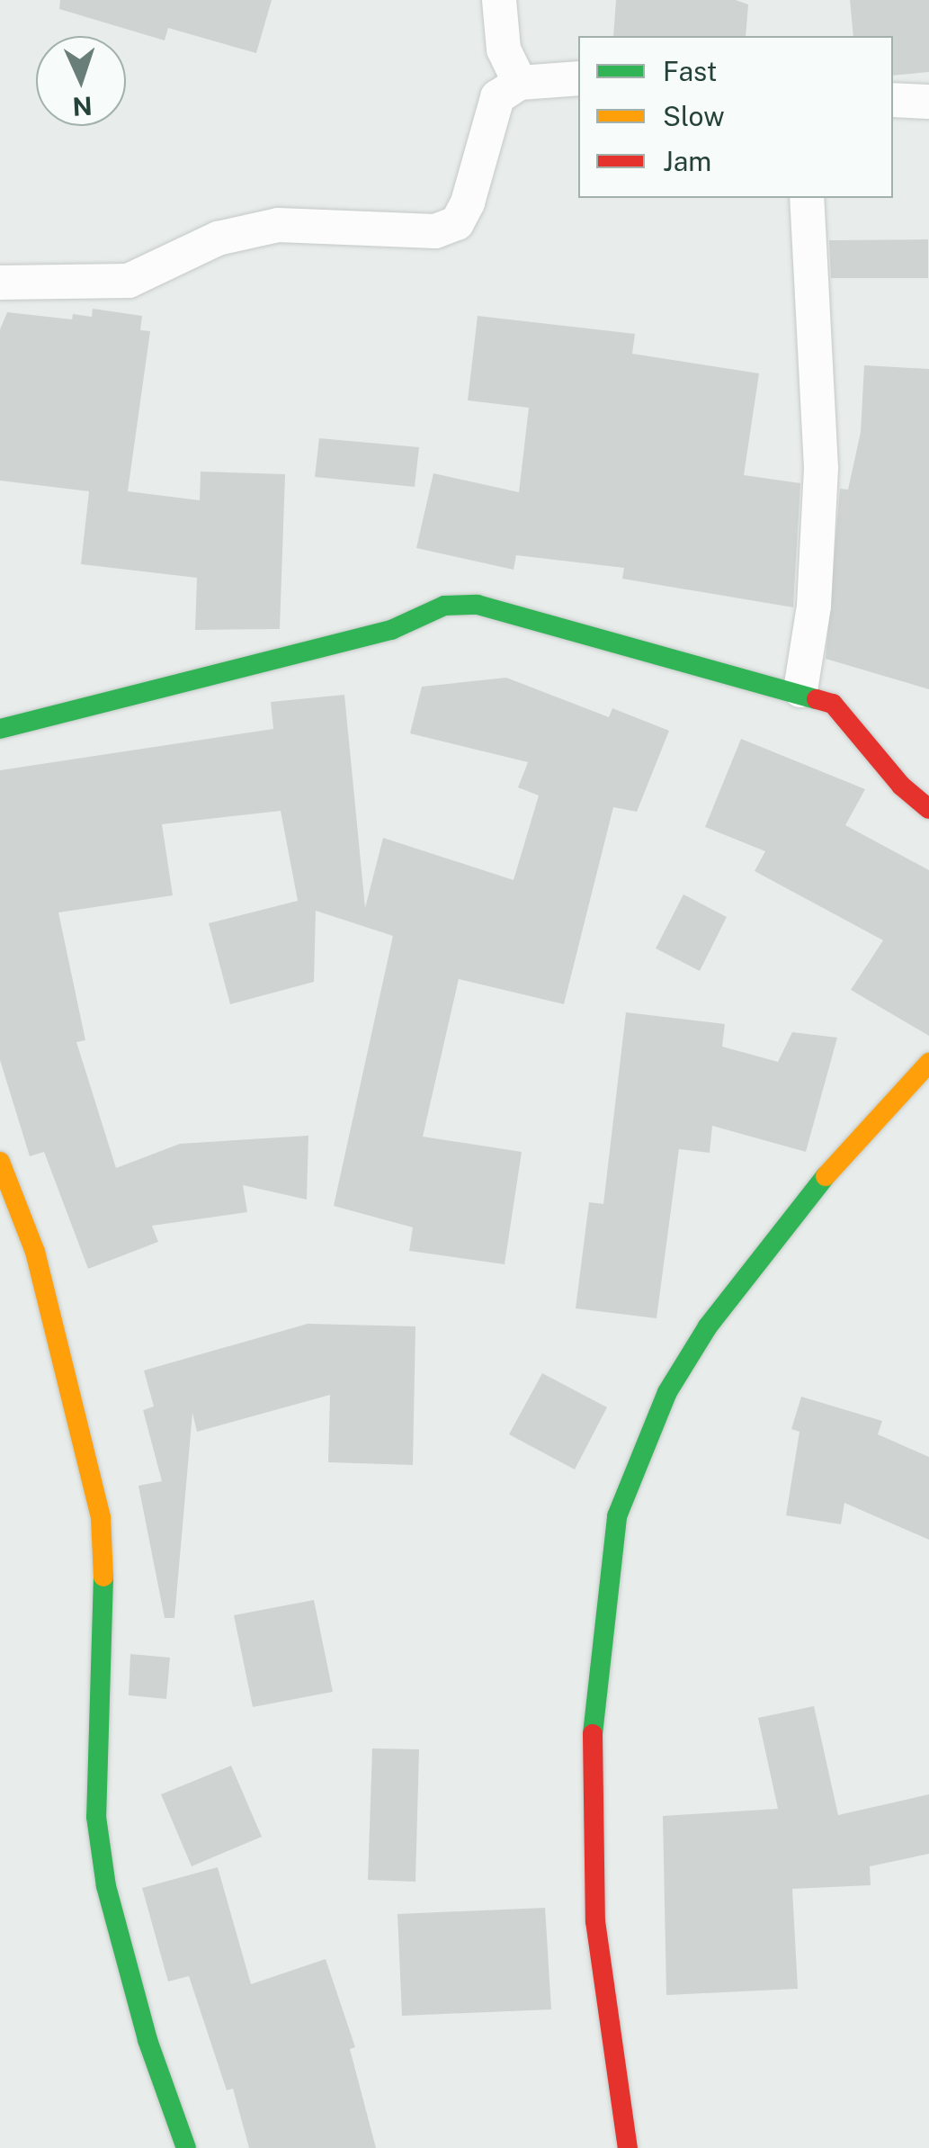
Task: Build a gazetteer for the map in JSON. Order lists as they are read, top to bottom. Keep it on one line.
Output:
{"legend":["Fast","Slow","Jam"],"north":"bottom"}
